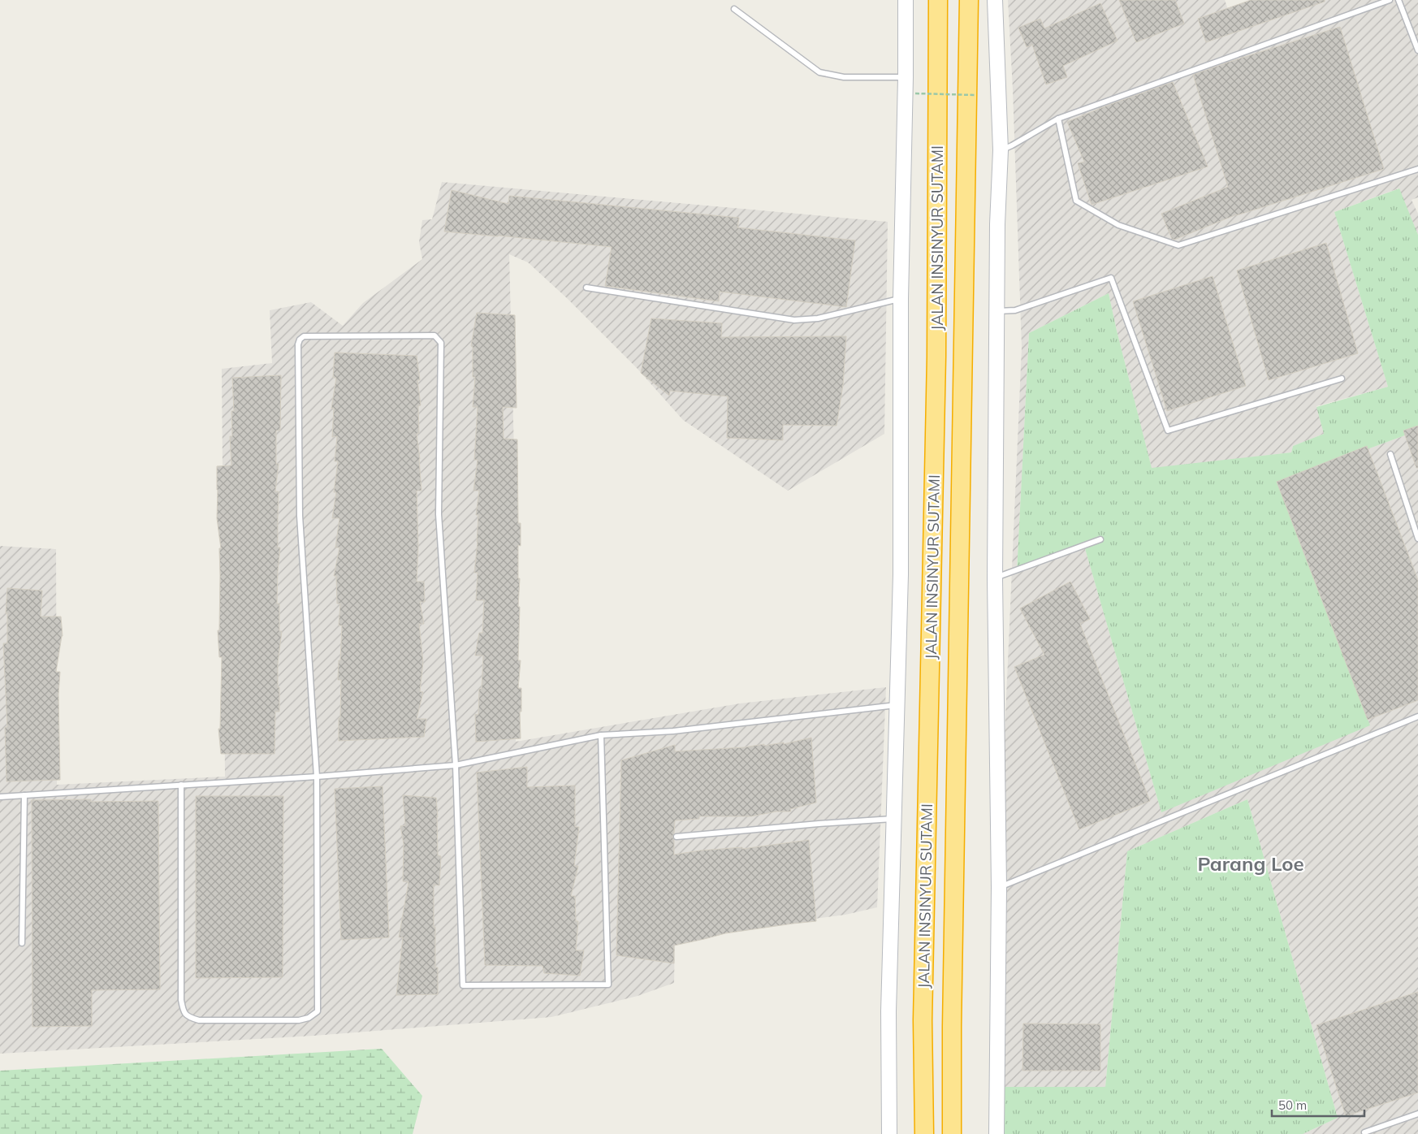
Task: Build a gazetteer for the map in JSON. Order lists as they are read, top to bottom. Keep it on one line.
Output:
{"streets":{"highway":["JALAN INSINYUR SUTAMI"]},"districts":["Parang Loe"],"scale_bar":"50 m"}
